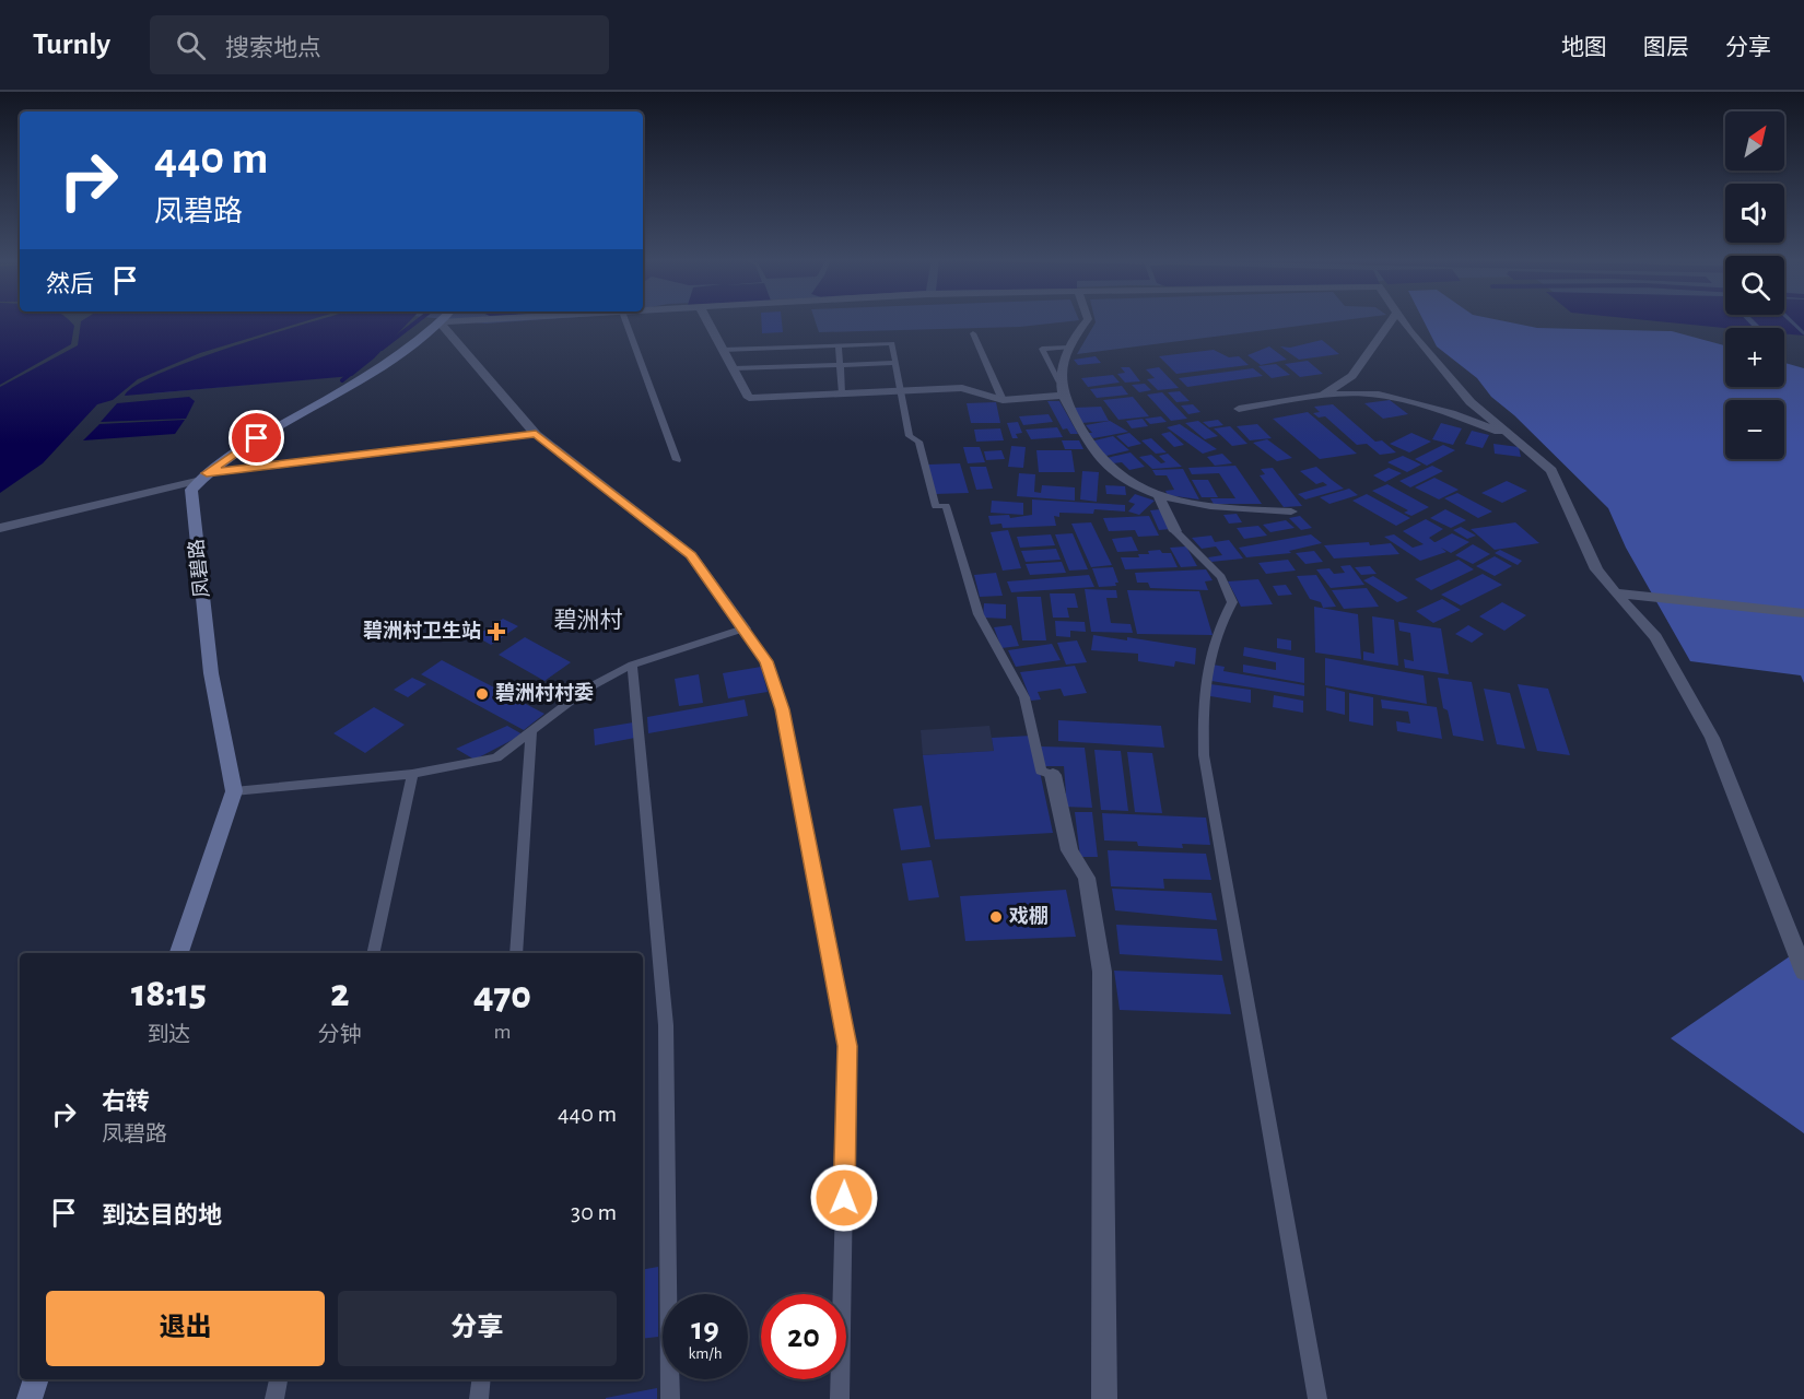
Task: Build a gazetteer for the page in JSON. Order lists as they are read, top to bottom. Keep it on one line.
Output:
{"streets":{"main road":["凤碧路"]},"districts":["碧洲村"],"places":{"health":["碧洲村卫生站"],"other":["碧洲村村委","戏棚"]},"north":"top right","page":{"header":"Turnly","search":"搜索地点","nav":["地图","图层","分享"],"map_buttons":["+","−"],"turn":["440 m","凤碧路"],"then":"然后","eta":["18:15","到达","2","分钟","470","m"],"list":[{"name":"右转","note":"凤碧路","value":"440 m"},{"name":"到达目的地","value":"30 m"}],"buttons":["退出","分享"],"speed":"19 km/h","limit":"20"}}
